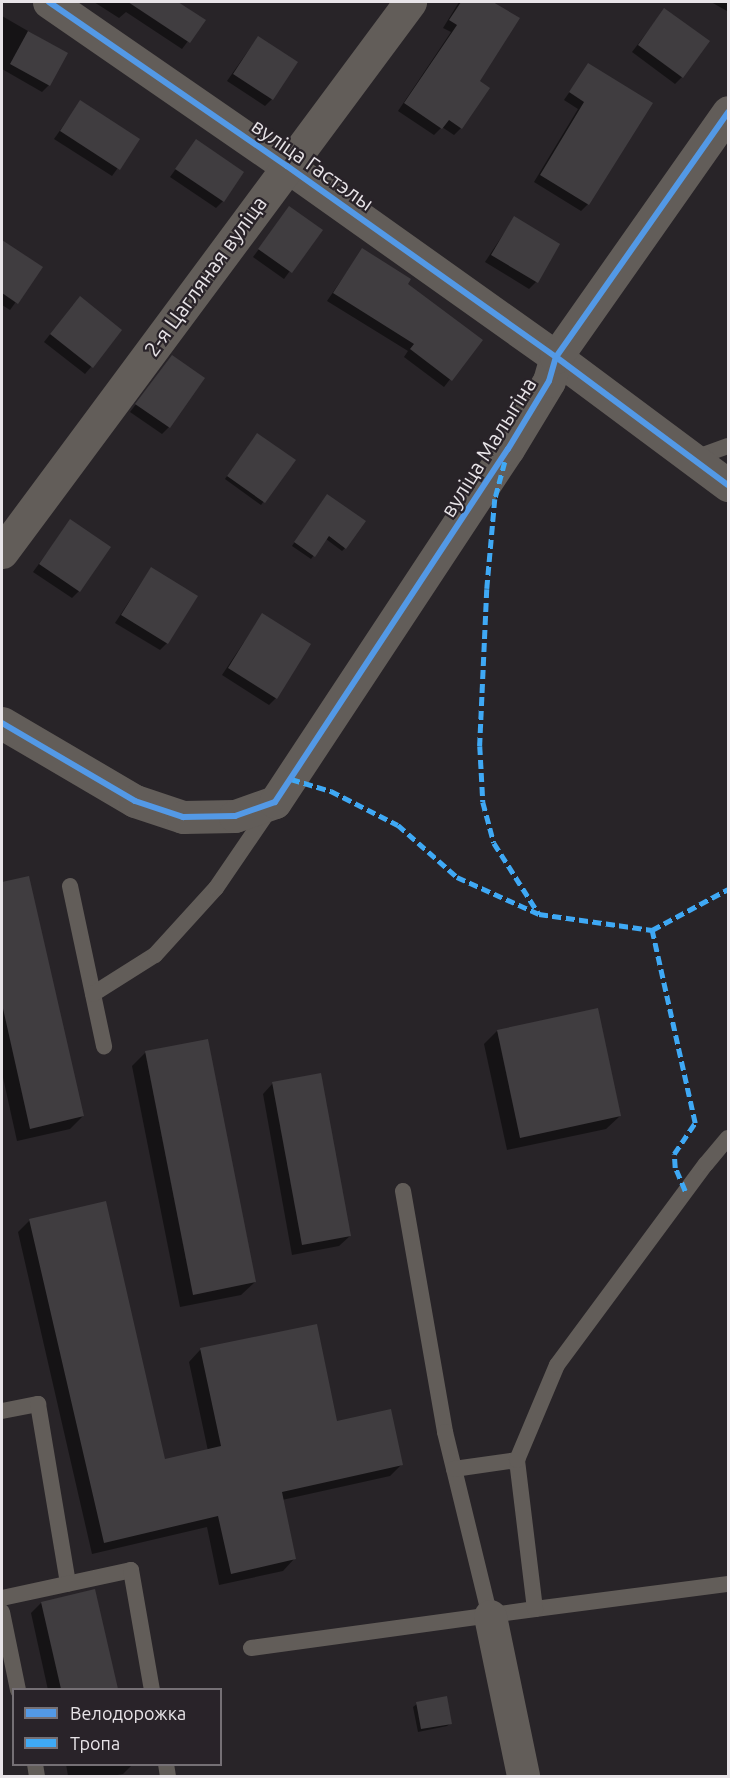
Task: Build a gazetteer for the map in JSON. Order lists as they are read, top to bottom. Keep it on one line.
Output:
{"streets":{"street":["вуліца Гастэлы","2-я Цагляная вуліца","вуліца Малыгіна"]},"crossings":[["вуліца Гастэлы","2-я Цагляная вуліца"],["вуліца Гастэлы","вуліца Малыгіна"]],"legend":["Велодорожка","Тропа"]}
